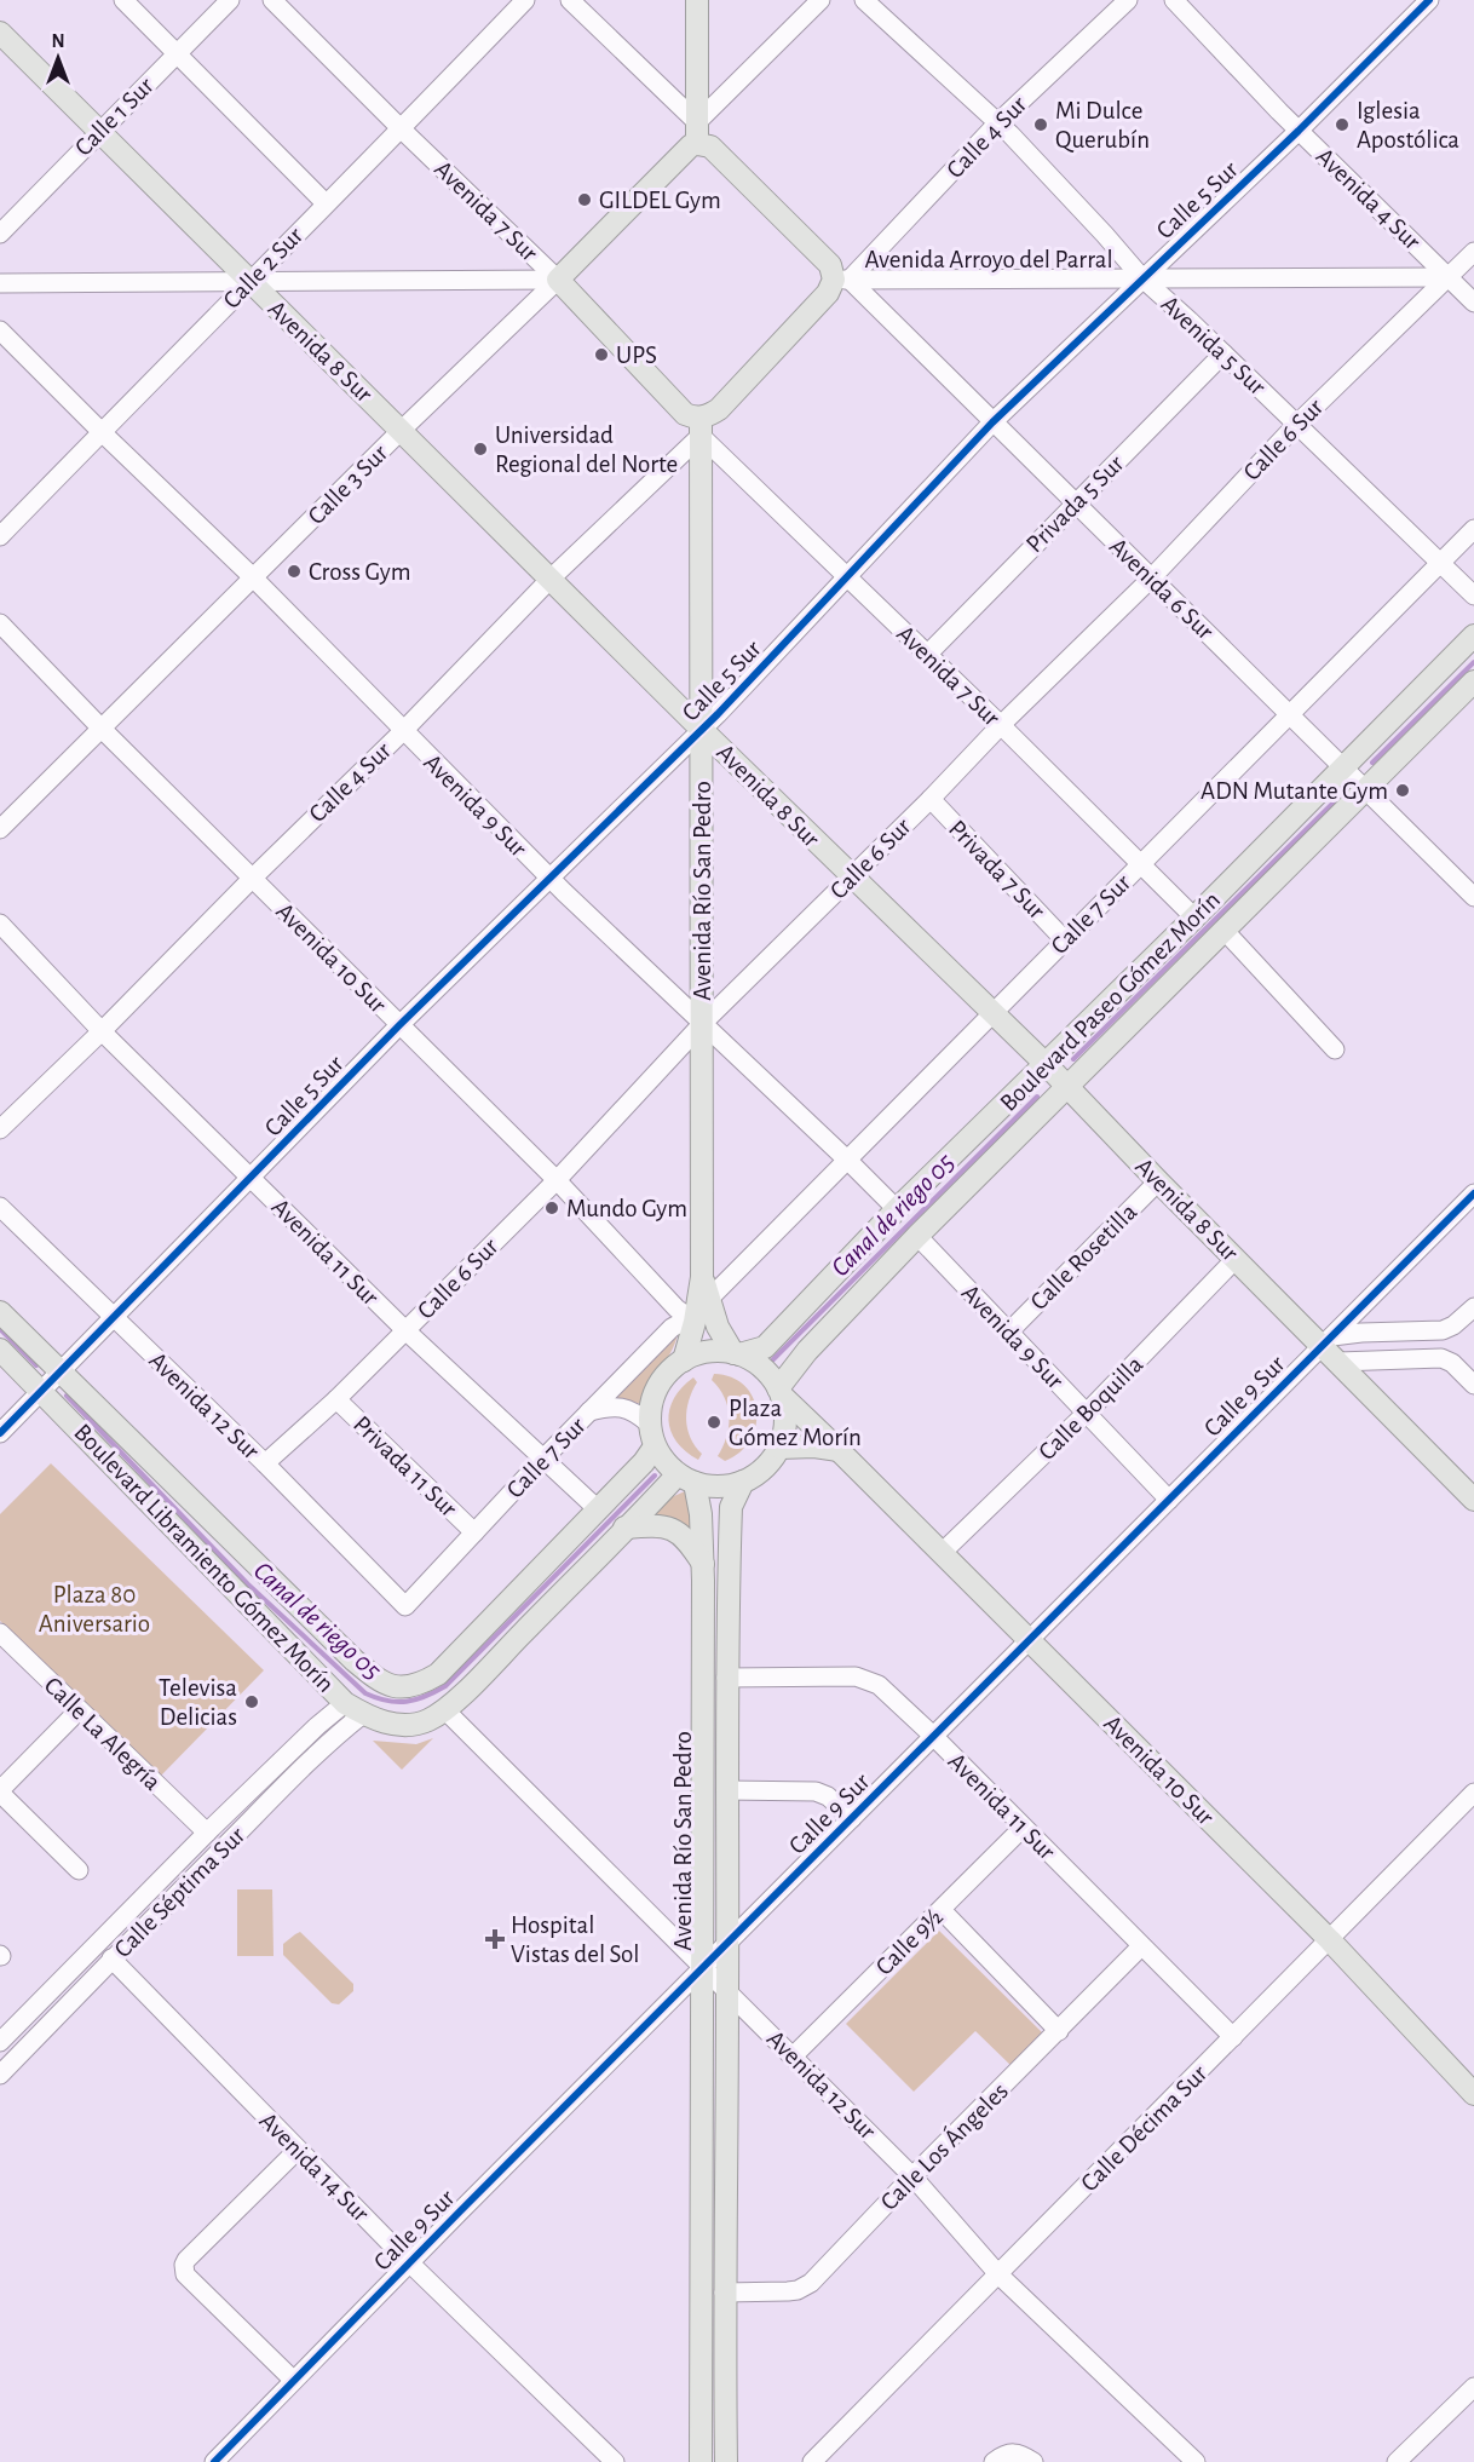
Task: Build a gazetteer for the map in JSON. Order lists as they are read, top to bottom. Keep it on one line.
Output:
{"streets":{"main road":["Calle 4 Sur","Avenida 7 Sur","Avenida 8 Sur","Calle 3 Sur","Avenida 6 Sur","Avenida Río San Pedro","Avenida 10 Sur","Boulevard Paseo Gómez Morín","Boulevard Libramiento Gómez Morín"],"street":["Calle 1 Sur","Avenida 4 Sur","Calle 5 Sur","Avenida Arroyo del Parral","Calle 2 Sur","Avenida 5 Sur","Calle 6 Sur","Privada 5 Sur","Avenida 9 Sur","Privada 7 Sur","Calle 7 Sur","Avenida 11 Sur","Calle Rosetilla","Calle 9 Sur","Avenida 12 Sur","Calle Boquilla","Privada 11 Sur","Calle La Alegría","Calle Séptima Sur","Calle 9½","Calle Décima Sur","Calle Los Ángeles","Avenida 14 Sur"]},"crossings":[["Calle 1 Sur","Avenida 8 Sur"],["Calle 4 Sur","Avenida 7 Sur"],["Calle 4 Sur","Avenida Arroyo del Parral"],["Calle 4 Sur","Avenida 5 Sur"],["Calle 4 Sur","Avenida 8 Sur"],["Calle 4 Sur","Avenida 6 Sur"],["Calle 4 Sur","Avenida 9 Sur"],["Calle 4 Sur","Avenida Río San Pedro"],["Calle 4 Sur","Avenida 10 Sur"],["Calle 4 Sur","Avenida 11 Sur"],["Avenida 4 Sur","Calle 5 Sur"],["Avenida 4 Sur","Avenida Arroyo del Parral"],["Avenida 4 Sur","Calle 6 Sur"],["Calle 5 Sur","Avenida 7 Sur"],["Calle 5 Sur","Avenida Arroyo del Parral"],["Calle 5 Sur","Avenida 5 Sur"],["Calle 5 Sur","Avenida 8 Sur"],["Calle 5 Sur","Avenida 6 Sur"],["Calle 5 Sur","Avenida 9 Sur"],["Calle 5 Sur","Avenida Río San Pedro"],["Calle 5 Sur","Avenida 10 Sur"],["Calle 5 Sur","Avenida 11 Sur"],["Calle 5 Sur","Avenida 12 Sur"],["Calle 5 Sur","Boulevard Libramiento Gómez Morín"],["Avenida 7 Sur","Calle 2 Sur"],["Avenida 7 Sur","Calle 6 Sur"],["Avenida 7 Sur","Calle 3 Sur"],["Avenida 7 Sur","Privada 5 Sur"],["Avenida 7 Sur","Avenida Río San Pedro"],["Avenida 7 Sur","Calle 7 Sur"],["Avenida 7 Sur","Boulevard Paseo Gómez Morín"],["Avenida Arroyo del Parral","Avenida 5 Sur"],["Avenida Arroyo del Parral","Calle 6 Sur"],["Avenida Arroyo del Parral","Avenida 6 Sur"],["Calle 2 Sur","Avenida 8 Sur"],["Calle 2 Sur","Avenida 9 Sur"],["Avenida 5 Sur","Calle 6 Sur"],["Avenida 5 Sur","Privada 5 Sur"],["Avenida 5 Sur","Calle 7 Sur"],["Avenida 8 Sur","Calle 6 Sur"],["Avenida 8 Sur","Calle 3 Sur"],["Avenida 8 Sur","Avenida Río San Pedro"],["Avenida 8 Sur","Calle 7 Sur"],["Avenida 8 Sur","Boulevard Paseo Gómez Morín"],["Avenida 8 Sur","Calle Rosetilla"],["Avenida 8 Sur","Calle 9 Sur"],["Avenida 8 Sur","Calle Boquilla"],["Calle 6 Sur","Avenida 6 Sur"],["Calle 6 Sur","Avenida 9 Sur"],["Calle 6 Sur","Privada 7 Sur"],["Calle 6 Sur","Avenida Río San Pedro"],["Calle 6 Sur","Avenida 10 Sur"],["Calle 6 Sur","Avenida 11 Sur"],["Calle 6 Sur","Avenida 12 Sur"],["Calle 6 Sur","Privada 11 Sur"],["Calle 3 Sur","Avenida 6 Sur"],["Calle 3 Sur","Avenida 9 Sur"],["Calle 3 Sur","Avenida 10 Sur"],["Privada 5 Sur","Avenida 6 Sur"],["Avenida 6 Sur","Calle 7 Sur"],["Avenida 6 Sur","Boulevard Paseo Gómez Morín"],["Avenida 9 Sur","Avenida Río San Pedro"],["Avenida 9 Sur","Calle 7 Sur"],["Avenida 9 Sur","Boulevard Paseo Gómez Morín"],["Avenida 9 Sur","Calle Rosetilla"],["Avenida 9 Sur","Calle 9 Sur"],["Avenida 9 Sur","Calle Boquilla"],["Privada 7 Sur","Calle 7 Sur"],["Avenida Río San Pedro","Calle 7 Sur"],["Avenida Río San Pedro","Avenida 10 Sur"],["Avenida Río San Pedro","Boulevard Paseo Gómez Morín"],["Avenida Río San Pedro","Avenida 11 Sur"],["Avenida Río San Pedro","Calle 9 Sur"],["Avenida Río San Pedro","Avenida 12 Sur"],["Avenida Río San Pedro","Boulevard Libramiento Gómez Morín"],["Avenida Río San Pedro","Calle Los Ángeles"],["Calle 7 Sur","Avenida 10 Sur"],["Calle 7 Sur","Avenida 11 Sur"],["Calle 7 Sur","Avenida 12 Sur"],["Calle 7 Sur","Privada 11 Sur"],["Avenida 10 Sur","Calle 9 Sur"],["Avenida 10 Sur","Calle Boquilla"],["Avenida 10 Sur","Calle Décima Sur"],["Boulevard Paseo Gómez Morín","Boulevard Libramiento Gómez Morín"],["Avenida 11 Sur","Calle 9 Sur"],["Avenida 11 Sur","Boulevard Libramiento Gómez Morín"],["Avenida 11 Sur","Calle 9½"],["Avenida 11 Sur","Calle Décima Sur"],["Avenida 11 Sur","Calle Los Ángeles"],["Calle 9 Sur","Avenida 12 Sur"],["Calle 9 Sur","Avenida 14 Sur"],["Avenida 12 Sur","Calle 9½"],["Avenida 12 Sur","Calle Décima Sur"],["Avenida 12 Sur","Calle Los Ángeles"],["Boulevard Libramiento Gómez Morín","Calle Séptima Sur"],["Calle La Alegría","Calle Séptima Sur"],["Calle Séptima Sur","Avenida 14 Sur"]],"water":["Canal de riego 05"],"parks":["Plaza 80 Aniversario"],"places":{"other":["Mi Dulce Querubín","Iglesia Apostólica","GILDEL Gym","UPS","Universidad Regional del Norte","Cross Gym","ADN Mutante Gym","Mundo Gym","Plaza Gómez Morín","Televisa Delicias"],"health":["Hospital Vistas del Sol"]},"north":"top"}
